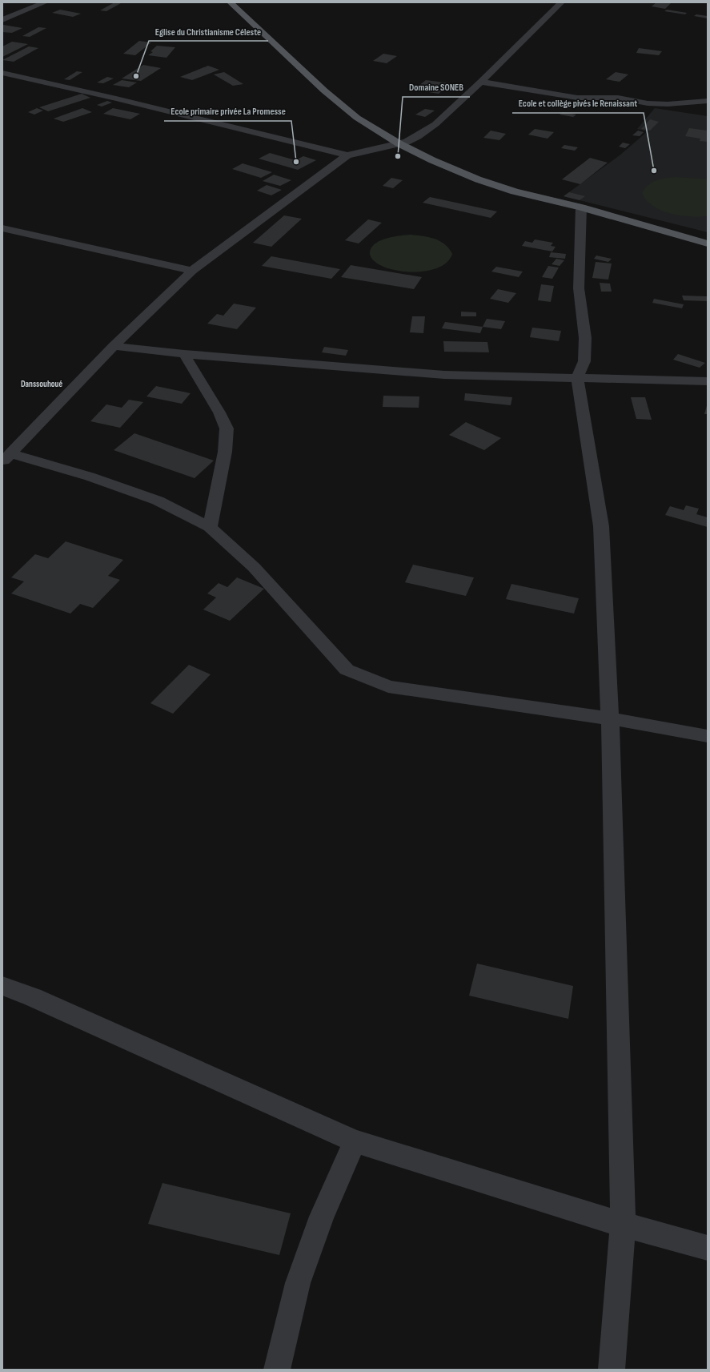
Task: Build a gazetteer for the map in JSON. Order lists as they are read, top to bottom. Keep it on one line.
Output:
{"districts":["Danssouhoué"],"places":["Eglise du Christianisme Céleste","Domaine SONEB","Ecole primaire privée La Promesse","Ecole et collège pivés le Renaissant"]}
